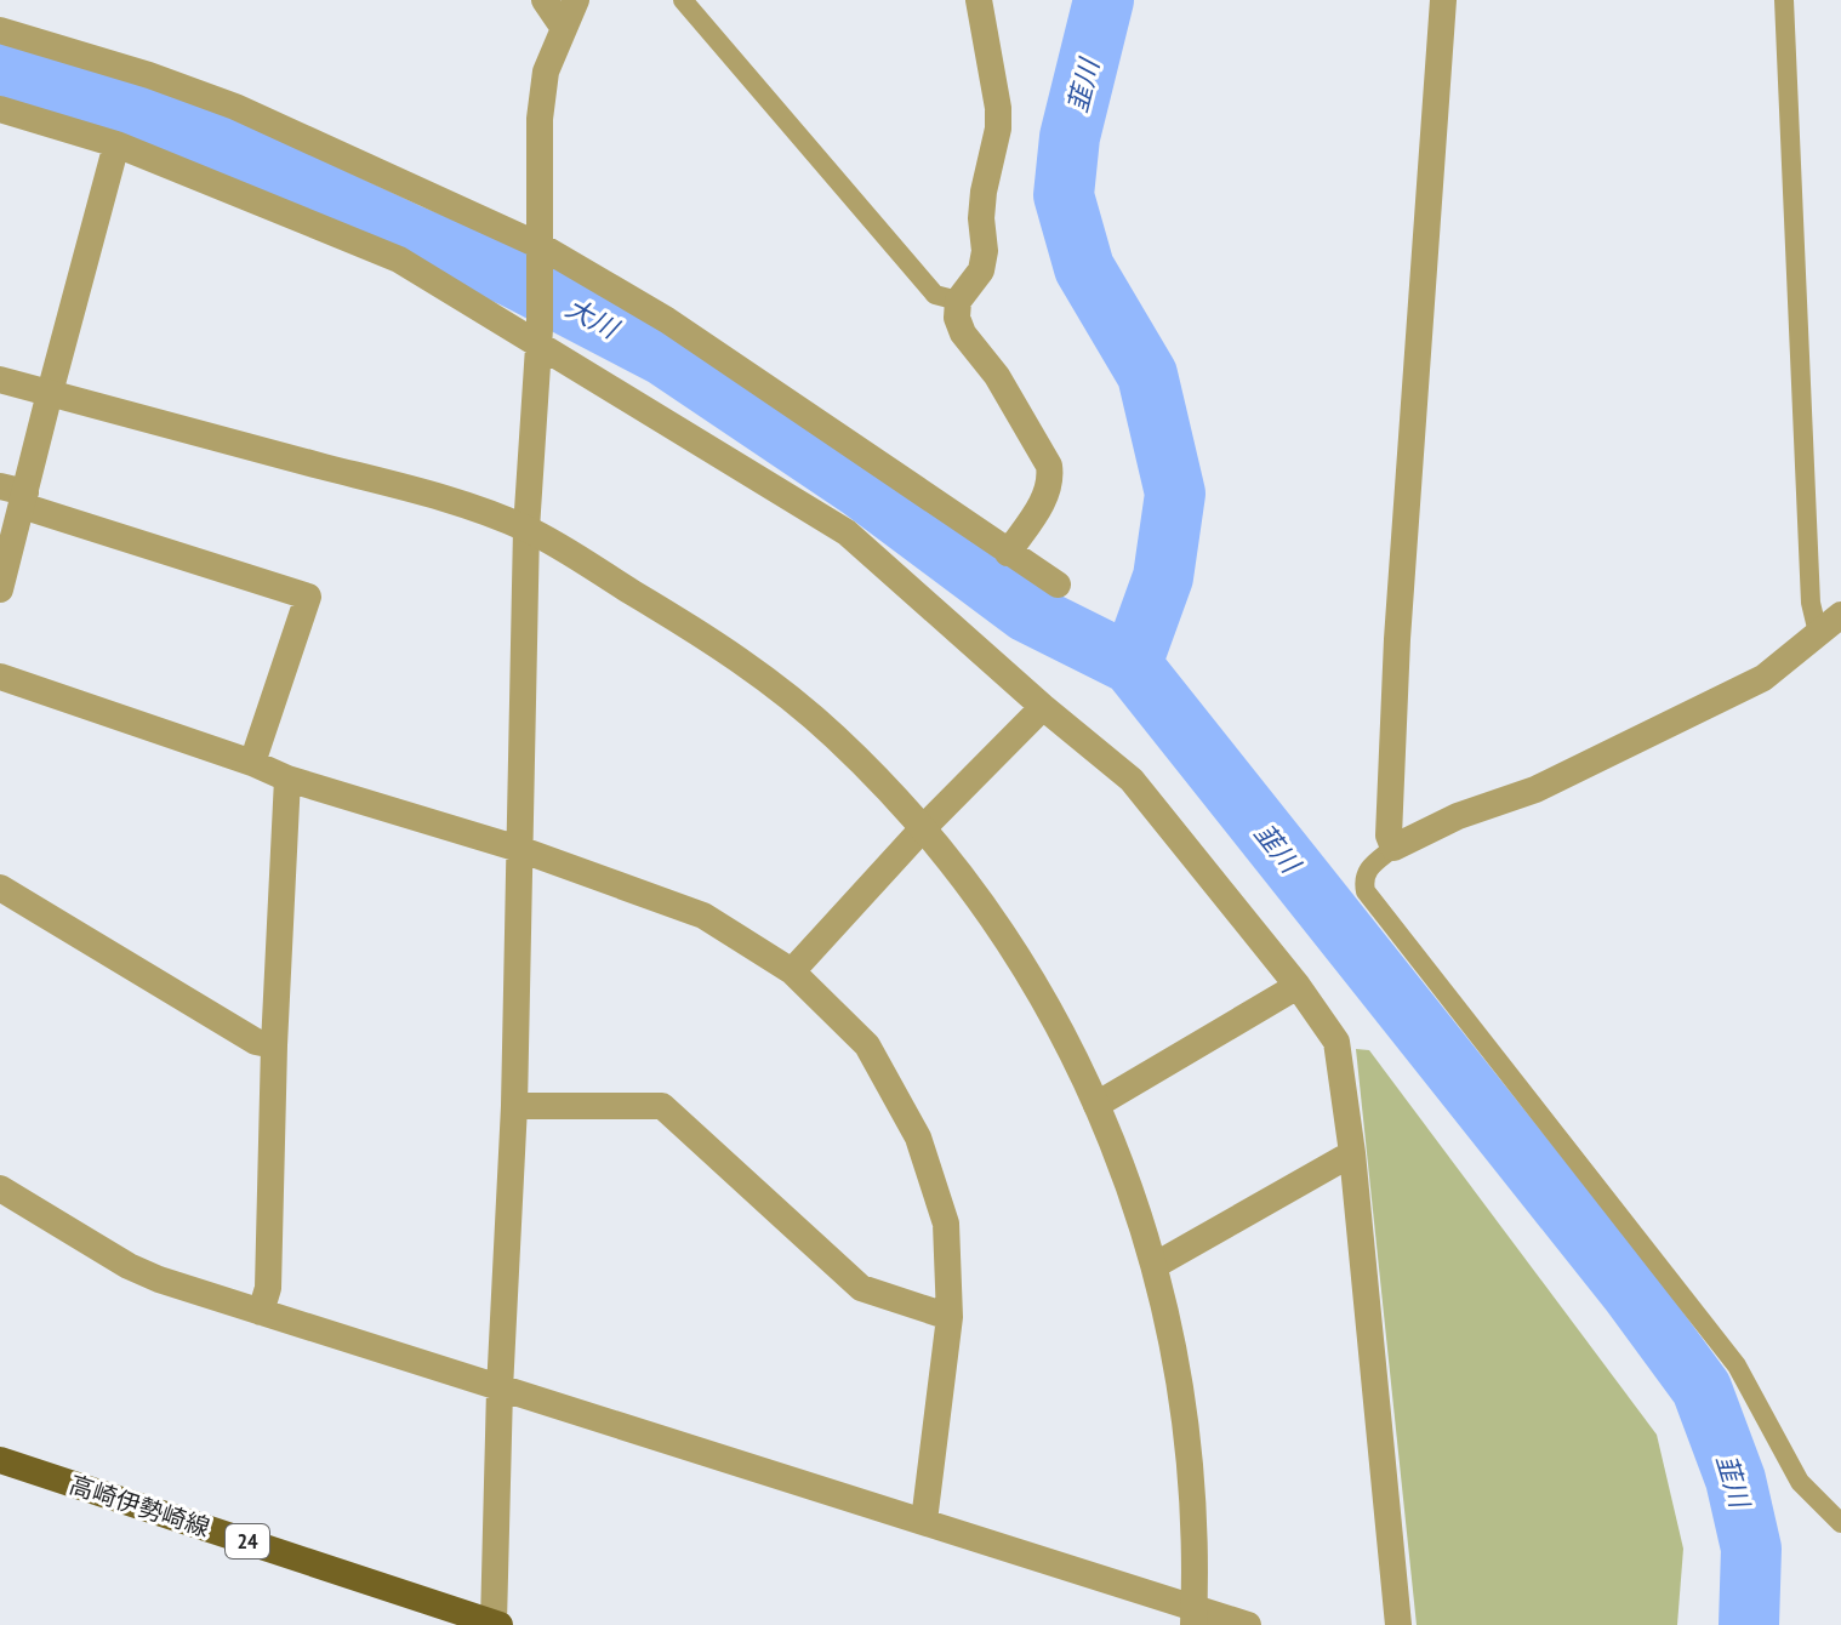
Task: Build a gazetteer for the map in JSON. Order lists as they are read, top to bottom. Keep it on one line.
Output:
{"streets":{"main road":["高崎伊勢崎線","24"]},"water":["韮川","大川"]}
